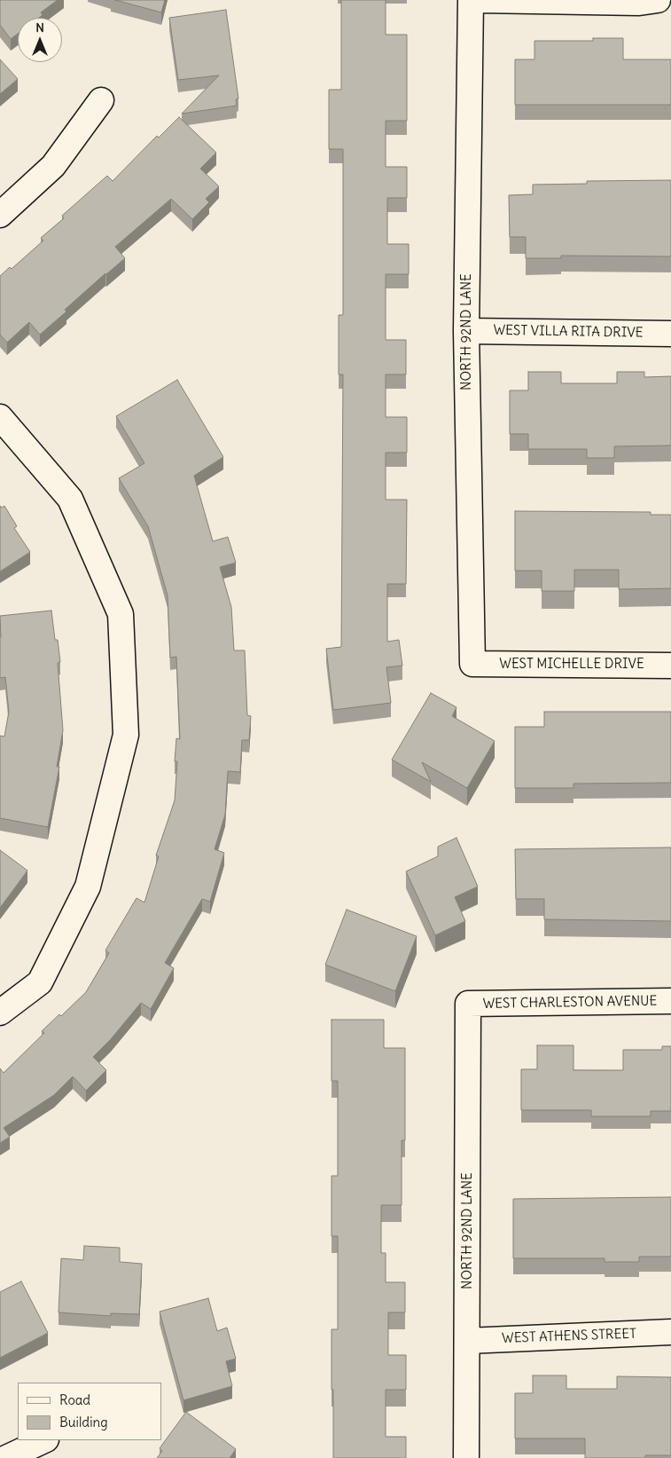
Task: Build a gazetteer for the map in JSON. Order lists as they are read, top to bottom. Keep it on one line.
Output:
{"streets":{"street":["NORTH 92ND LANE","WEST VILLA RITA DRIVE","WEST MICHELLE DRIVE","WEST CHARLESTON AVENUE","WEST ATHENS STREET"]},"crossings":[["NORTH 92ND LANE","WEST VILLA RITA DRIVE"],["NORTH 92ND LANE","WEST MICHELLE DRIVE"],["NORTH 92ND LANE","WEST CHARLESTON AVENUE"],["NORTH 92ND LANE","WEST ATHENS STREET"]],"legend":["Road","Building"],"north":"top"}
